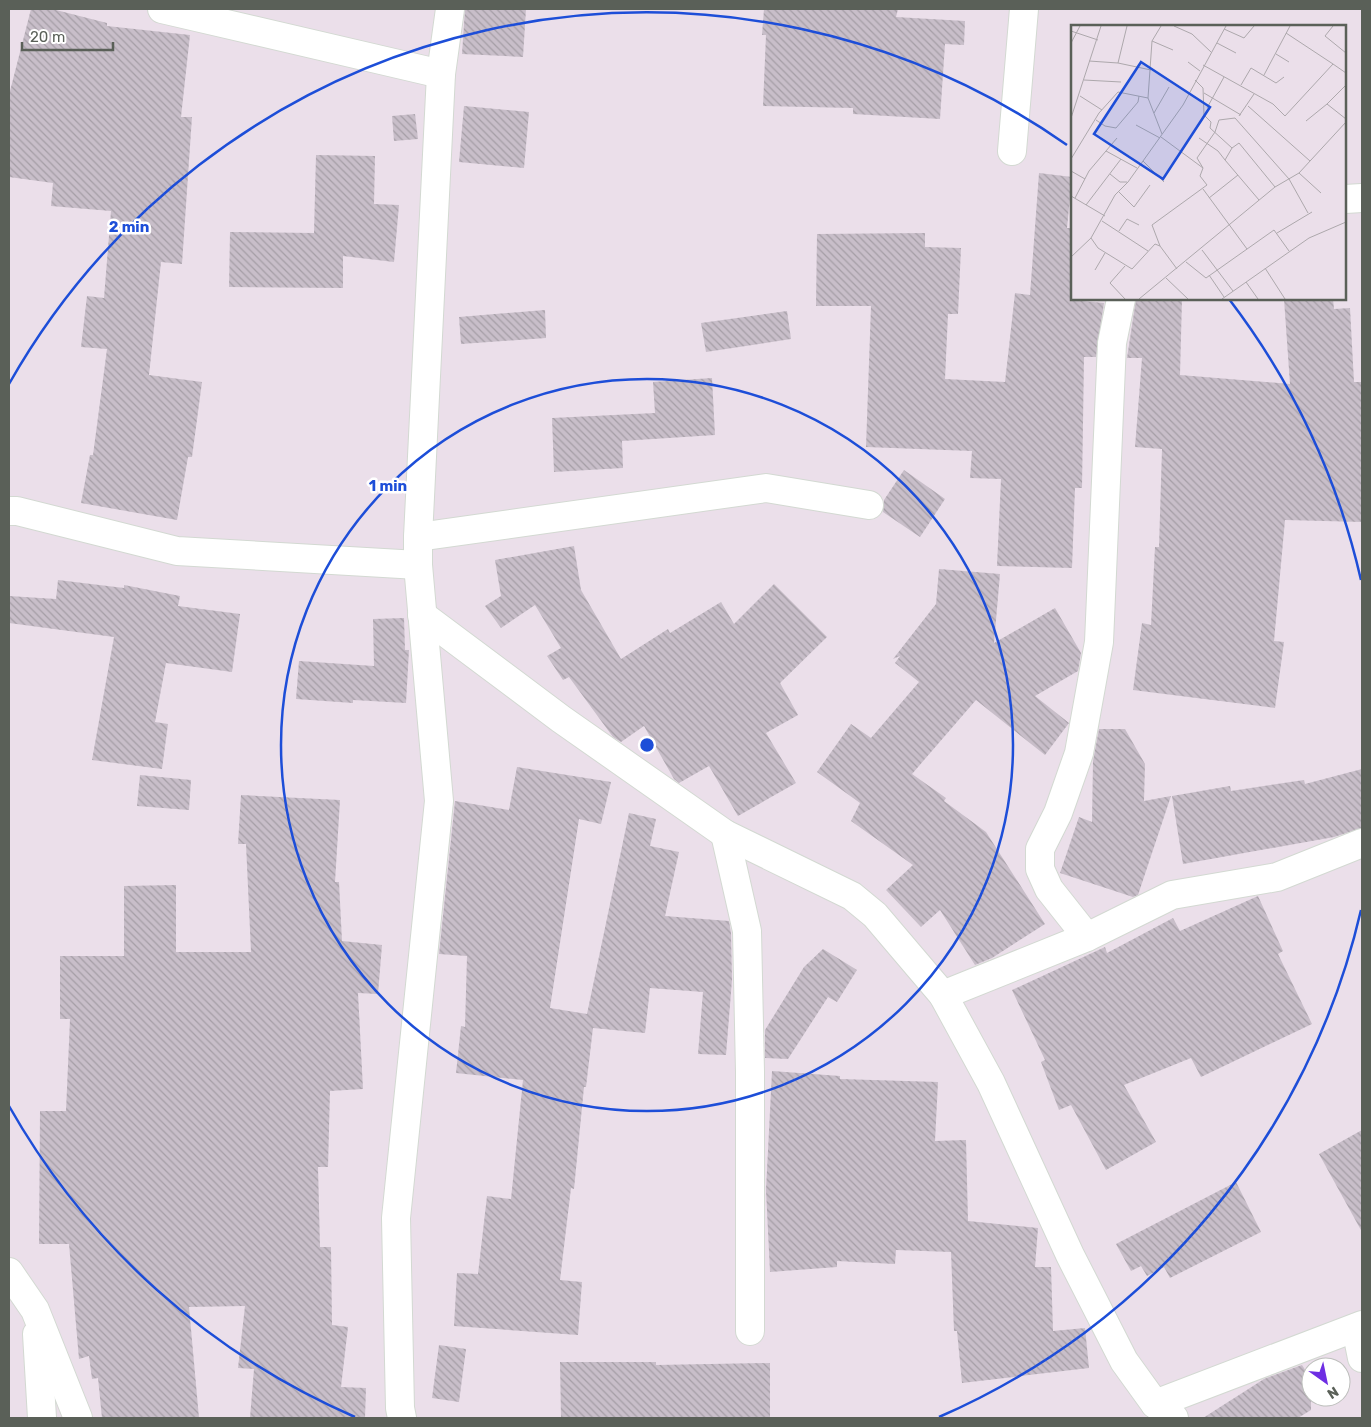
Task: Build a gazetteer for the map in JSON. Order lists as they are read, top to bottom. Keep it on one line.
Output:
{"scale_bar":"20 m","north":"bottom right","rings":["2 min","1 min"]}
